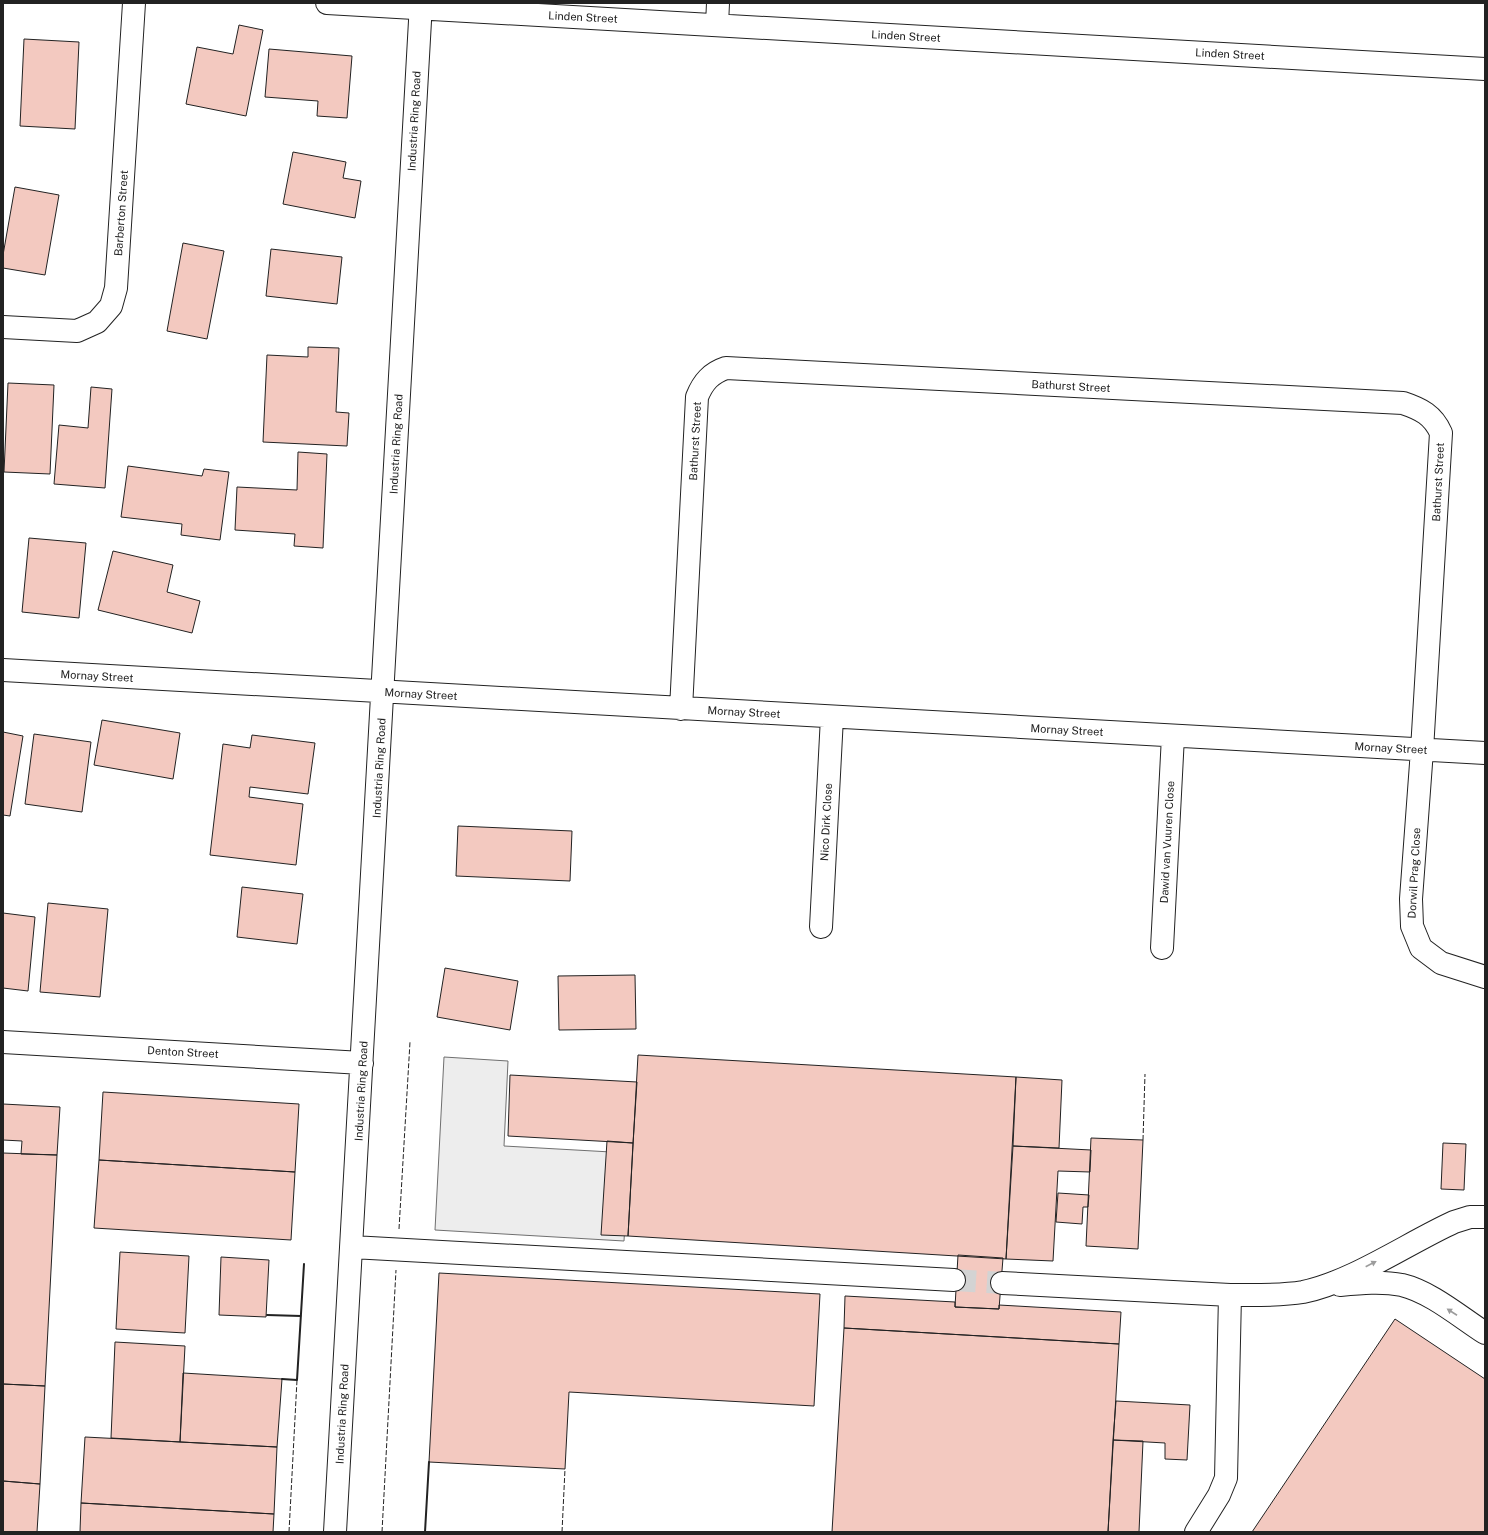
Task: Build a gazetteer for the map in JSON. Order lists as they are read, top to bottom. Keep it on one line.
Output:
{"streets":{"street":["Linden Street","Industria Ring Road","Barberton Street","Bathurst Street","Mornay Street","Nico Dirk Close","Dawid van Vuuren Close","Dorwil Prag Close","Denton Street"]},"crossings":[["Linden Street","Industria Ring Road"],["Industria Ring Road","Mornay Street"],["Industria Ring Road","Denton Street"],["Bathurst Street","Mornay Street"],["Bathurst Street","Dorwil Prag Close"],["Mornay Street","Nico Dirk Close"],["Mornay Street","Dawid van Vuuren Close"],["Mornay Street","Dorwil Prag Close"]]}
